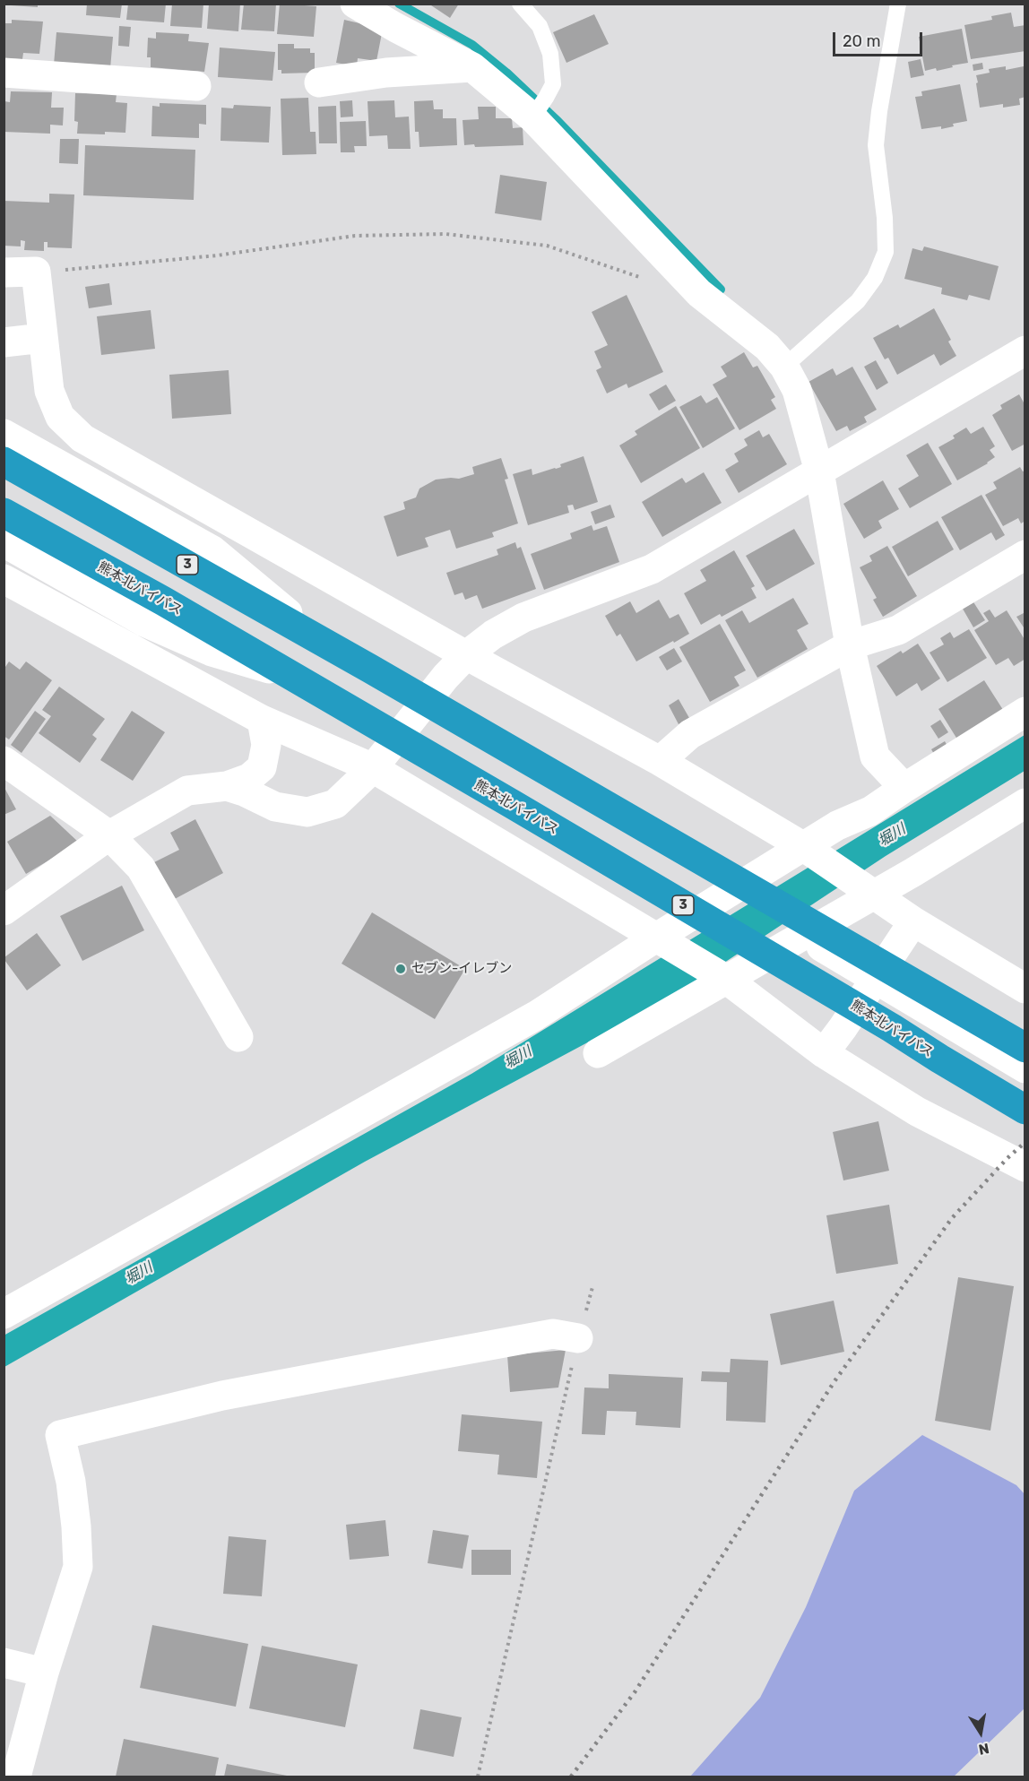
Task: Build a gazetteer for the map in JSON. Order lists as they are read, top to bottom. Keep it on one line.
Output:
{"streets":{"highway":["3","熊本北バイパス"]},"water":["堀川"],"places":["セブン-イレブン"],"scale_bar":"20 m","north":"bottom"}
